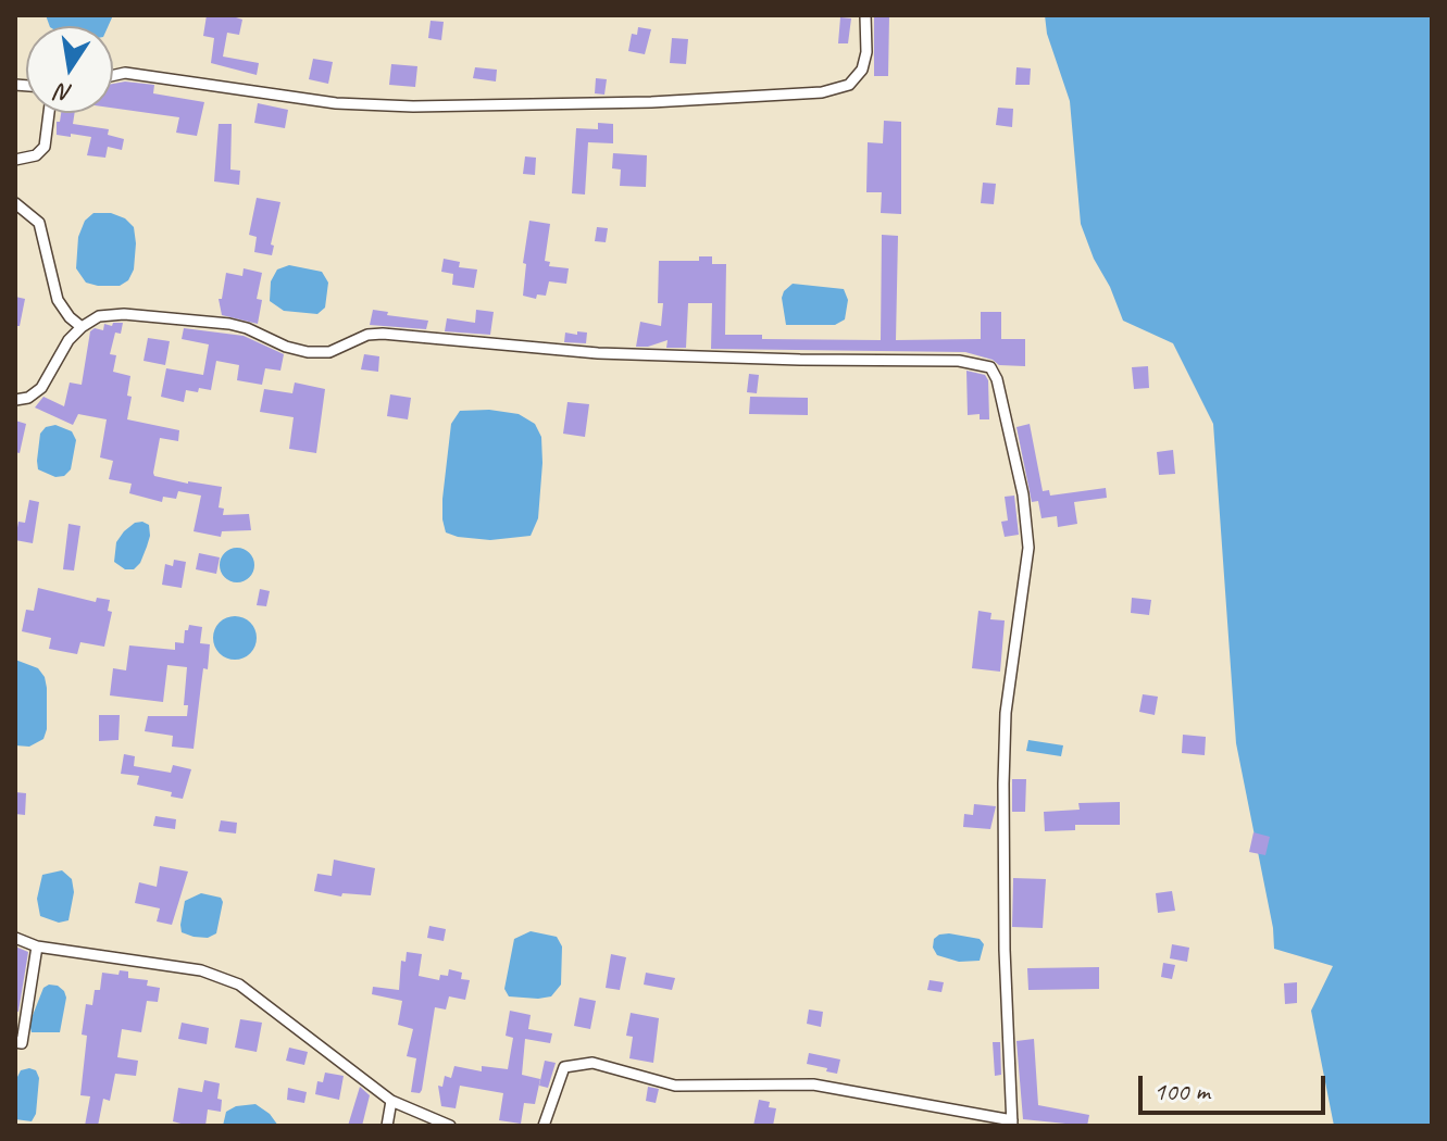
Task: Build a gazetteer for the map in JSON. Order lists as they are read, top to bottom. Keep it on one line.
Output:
{"scale_bar":"100 m","north":"bottom"}
